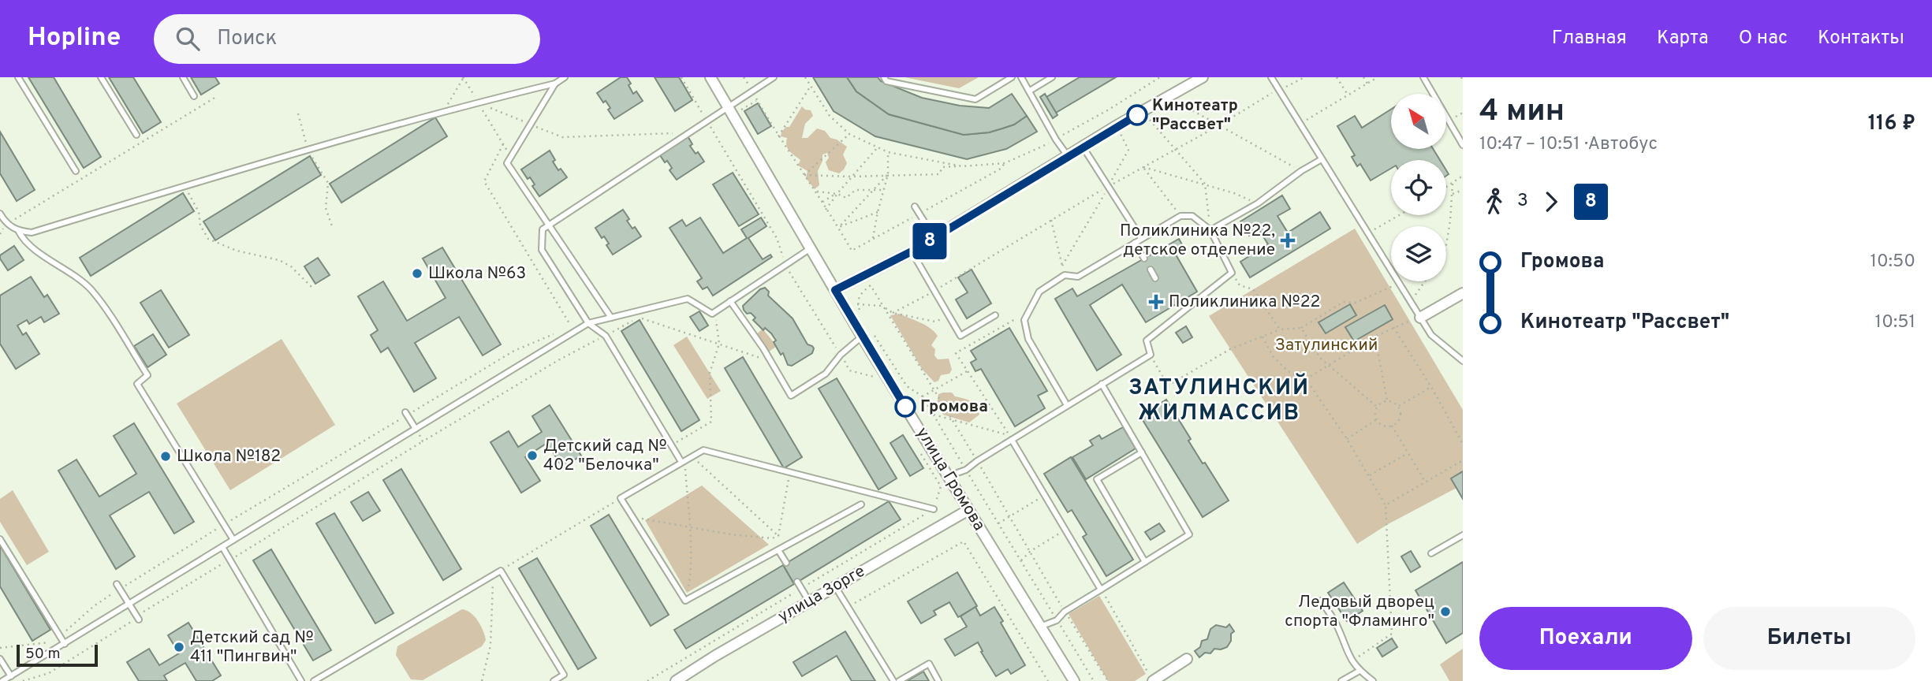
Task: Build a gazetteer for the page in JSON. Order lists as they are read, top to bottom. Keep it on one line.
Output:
{"streets":{"street":["улица Громова","улица Зорге"]},"crossings":[["улица Громова","улица Зорге"]],"districts":["ЗАТУЛИНСКИЙ ЖИЛМАССИВ"],"parks":["Затулинский"],"places":{"other":["Кинотеатр \"Рассвет\"","Школа №63","Громова","Детский сад № 402 \"Белочка\"","Школа №182","Ледовый дворец спорта \"Фламинго\"","Детский сад № 411 \"Пингвин\""],"health":["Поликлиника №22, детское отделение","Поликлиника №22"]},"lines":["bus line 8"],"scale_bar":"50 m","north":"top left","page":{"header":"Hopline","search":"Поиск","nav":["Главная","Карта","О нас","Контакты"],"on_map":"8","heading":["4 мин","10:47 – 10:51 · Автобус","116 ₽"],"legs":["3","8"],"list":[{"name":"Громова","value":"10:50"},{"name":"Кинотеатр \"Рассвет\"","value":"10:51"}],"buttons":["Поехали","Билеты"],"scale":"50 m"}}
